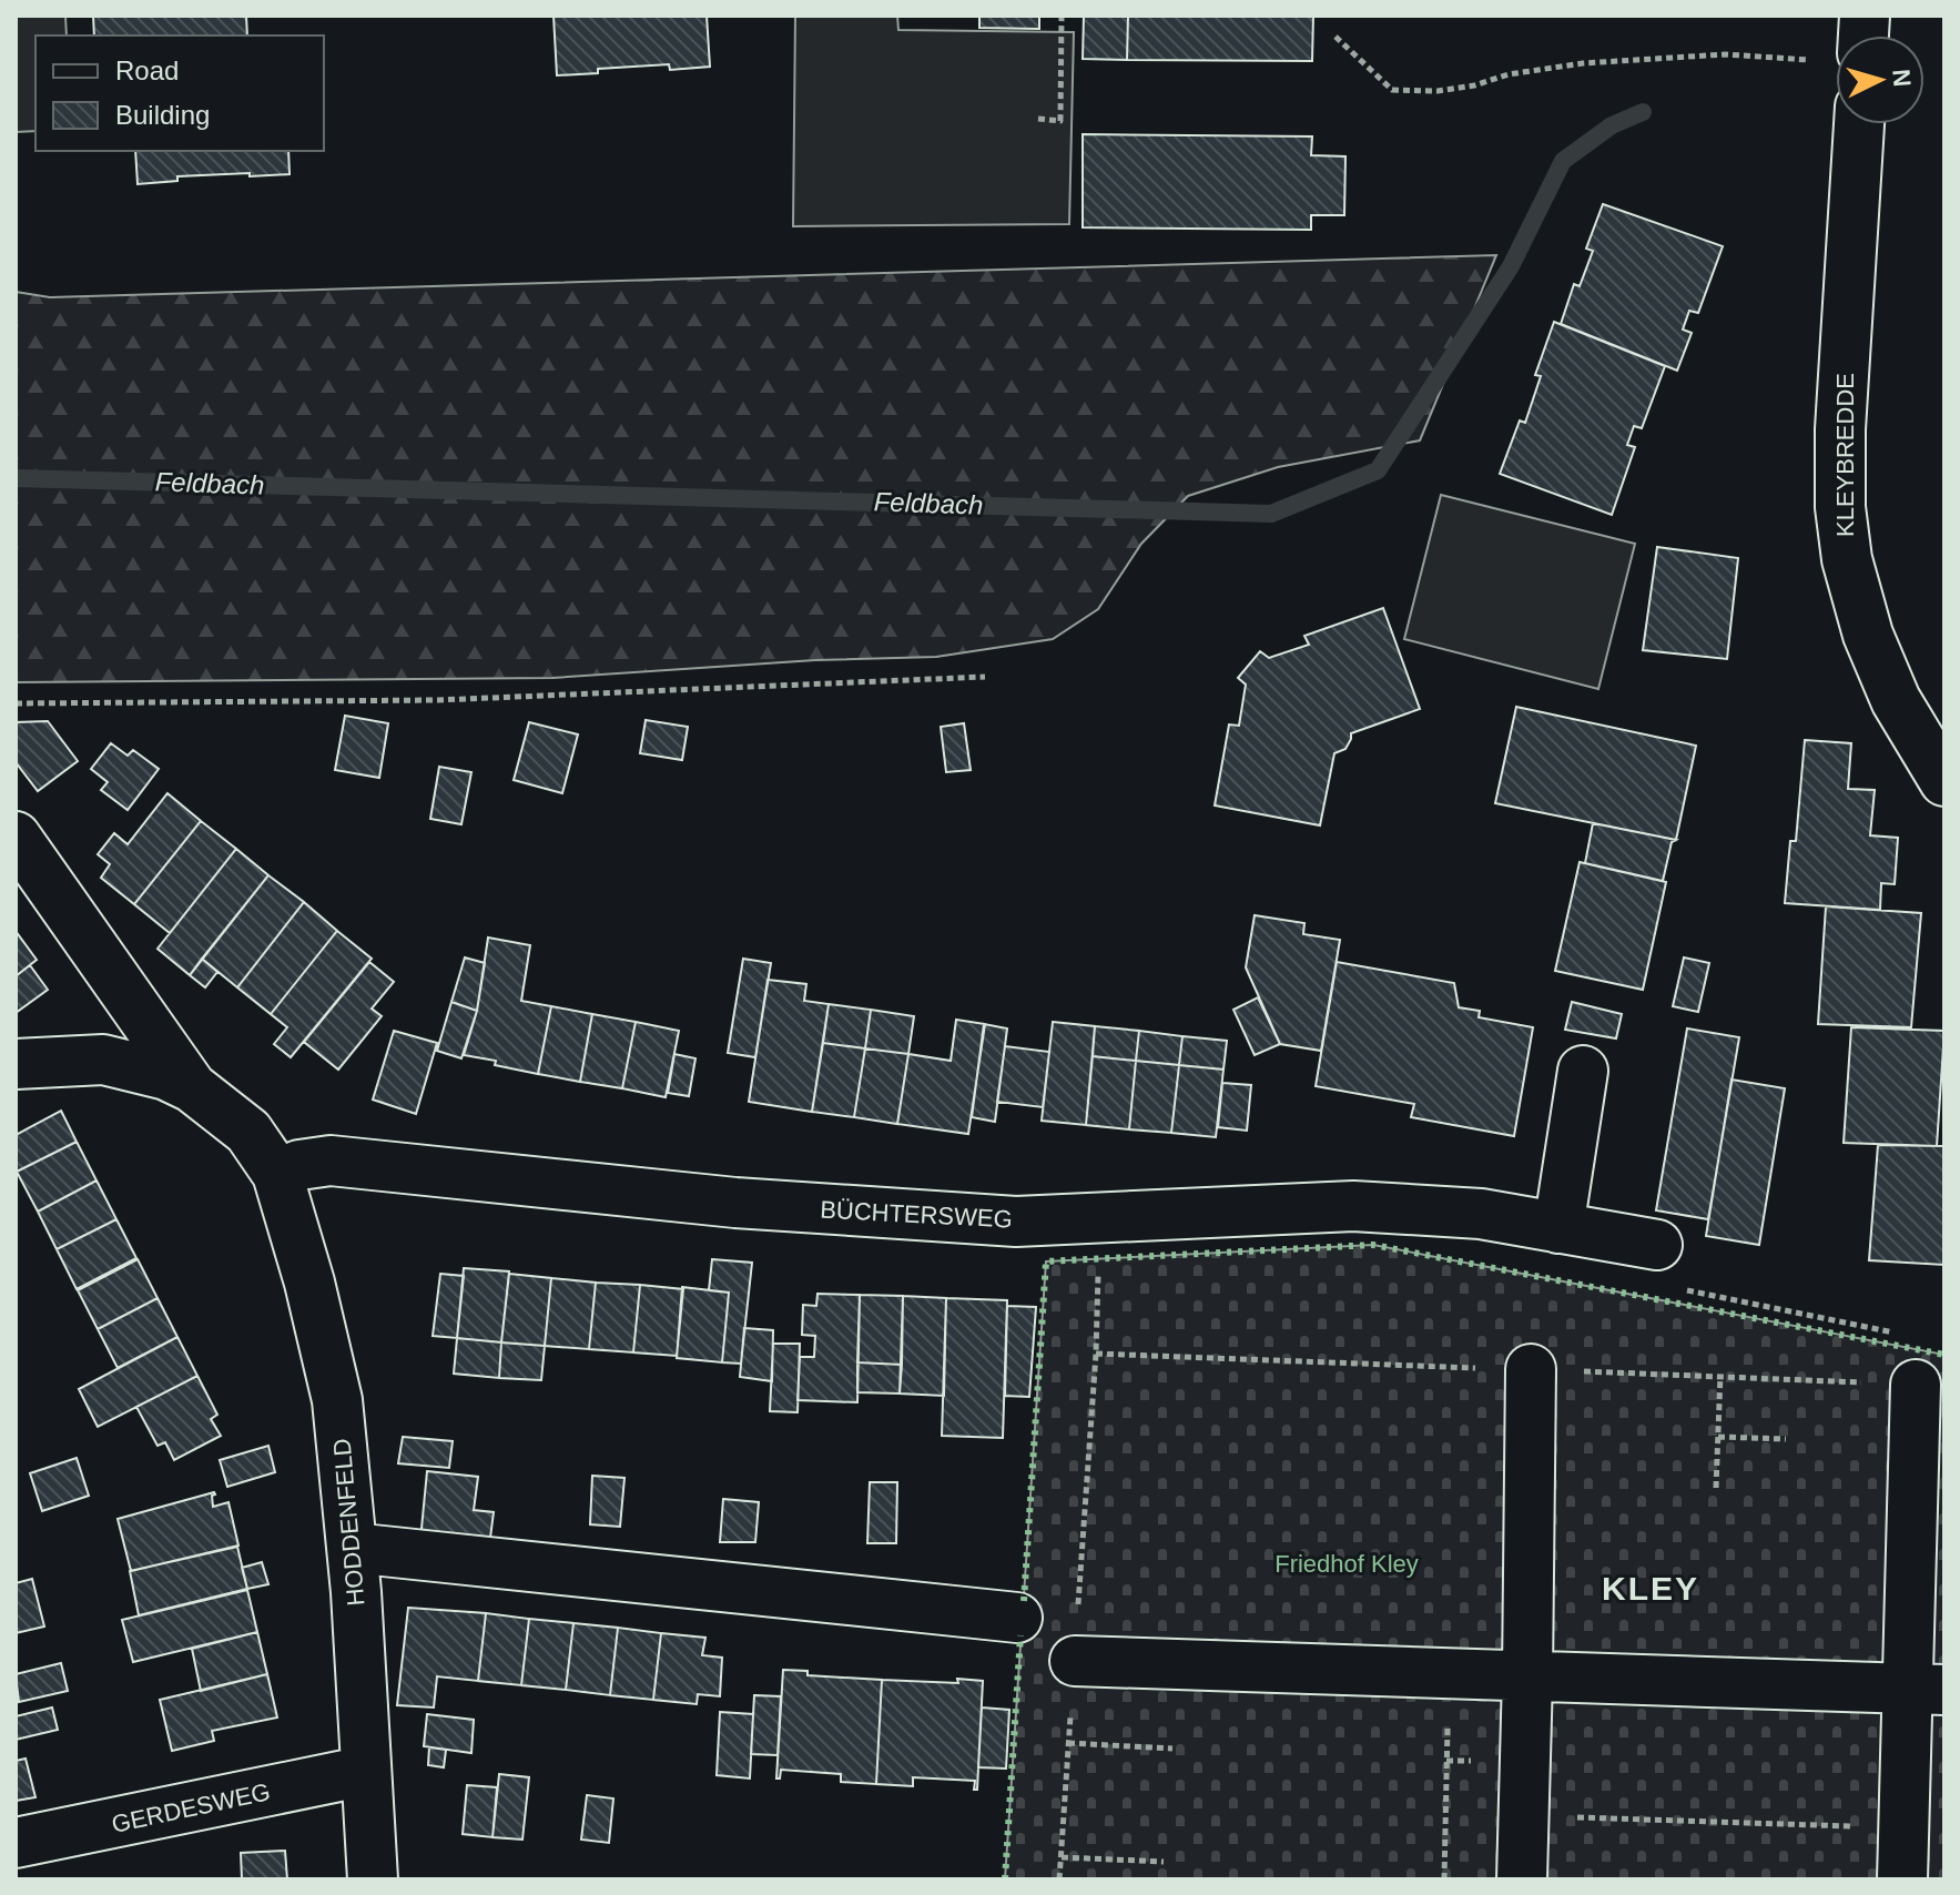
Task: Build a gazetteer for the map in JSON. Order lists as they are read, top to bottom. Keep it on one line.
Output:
{"streets":{"street":["KLEYBREDDE","BÜCHTERSWEG","HODDENFELD","GERDESWEG"]},"crossings":[["BÜCHTERSWEG","HODDENFELD"],["HODDENFELD","GERDESWEG"]],"districts":["KLEY"],"water":["Feldbach"],"parks":["Friedhof Kley"],"legend":["Road","Building"],"north":"right"}
